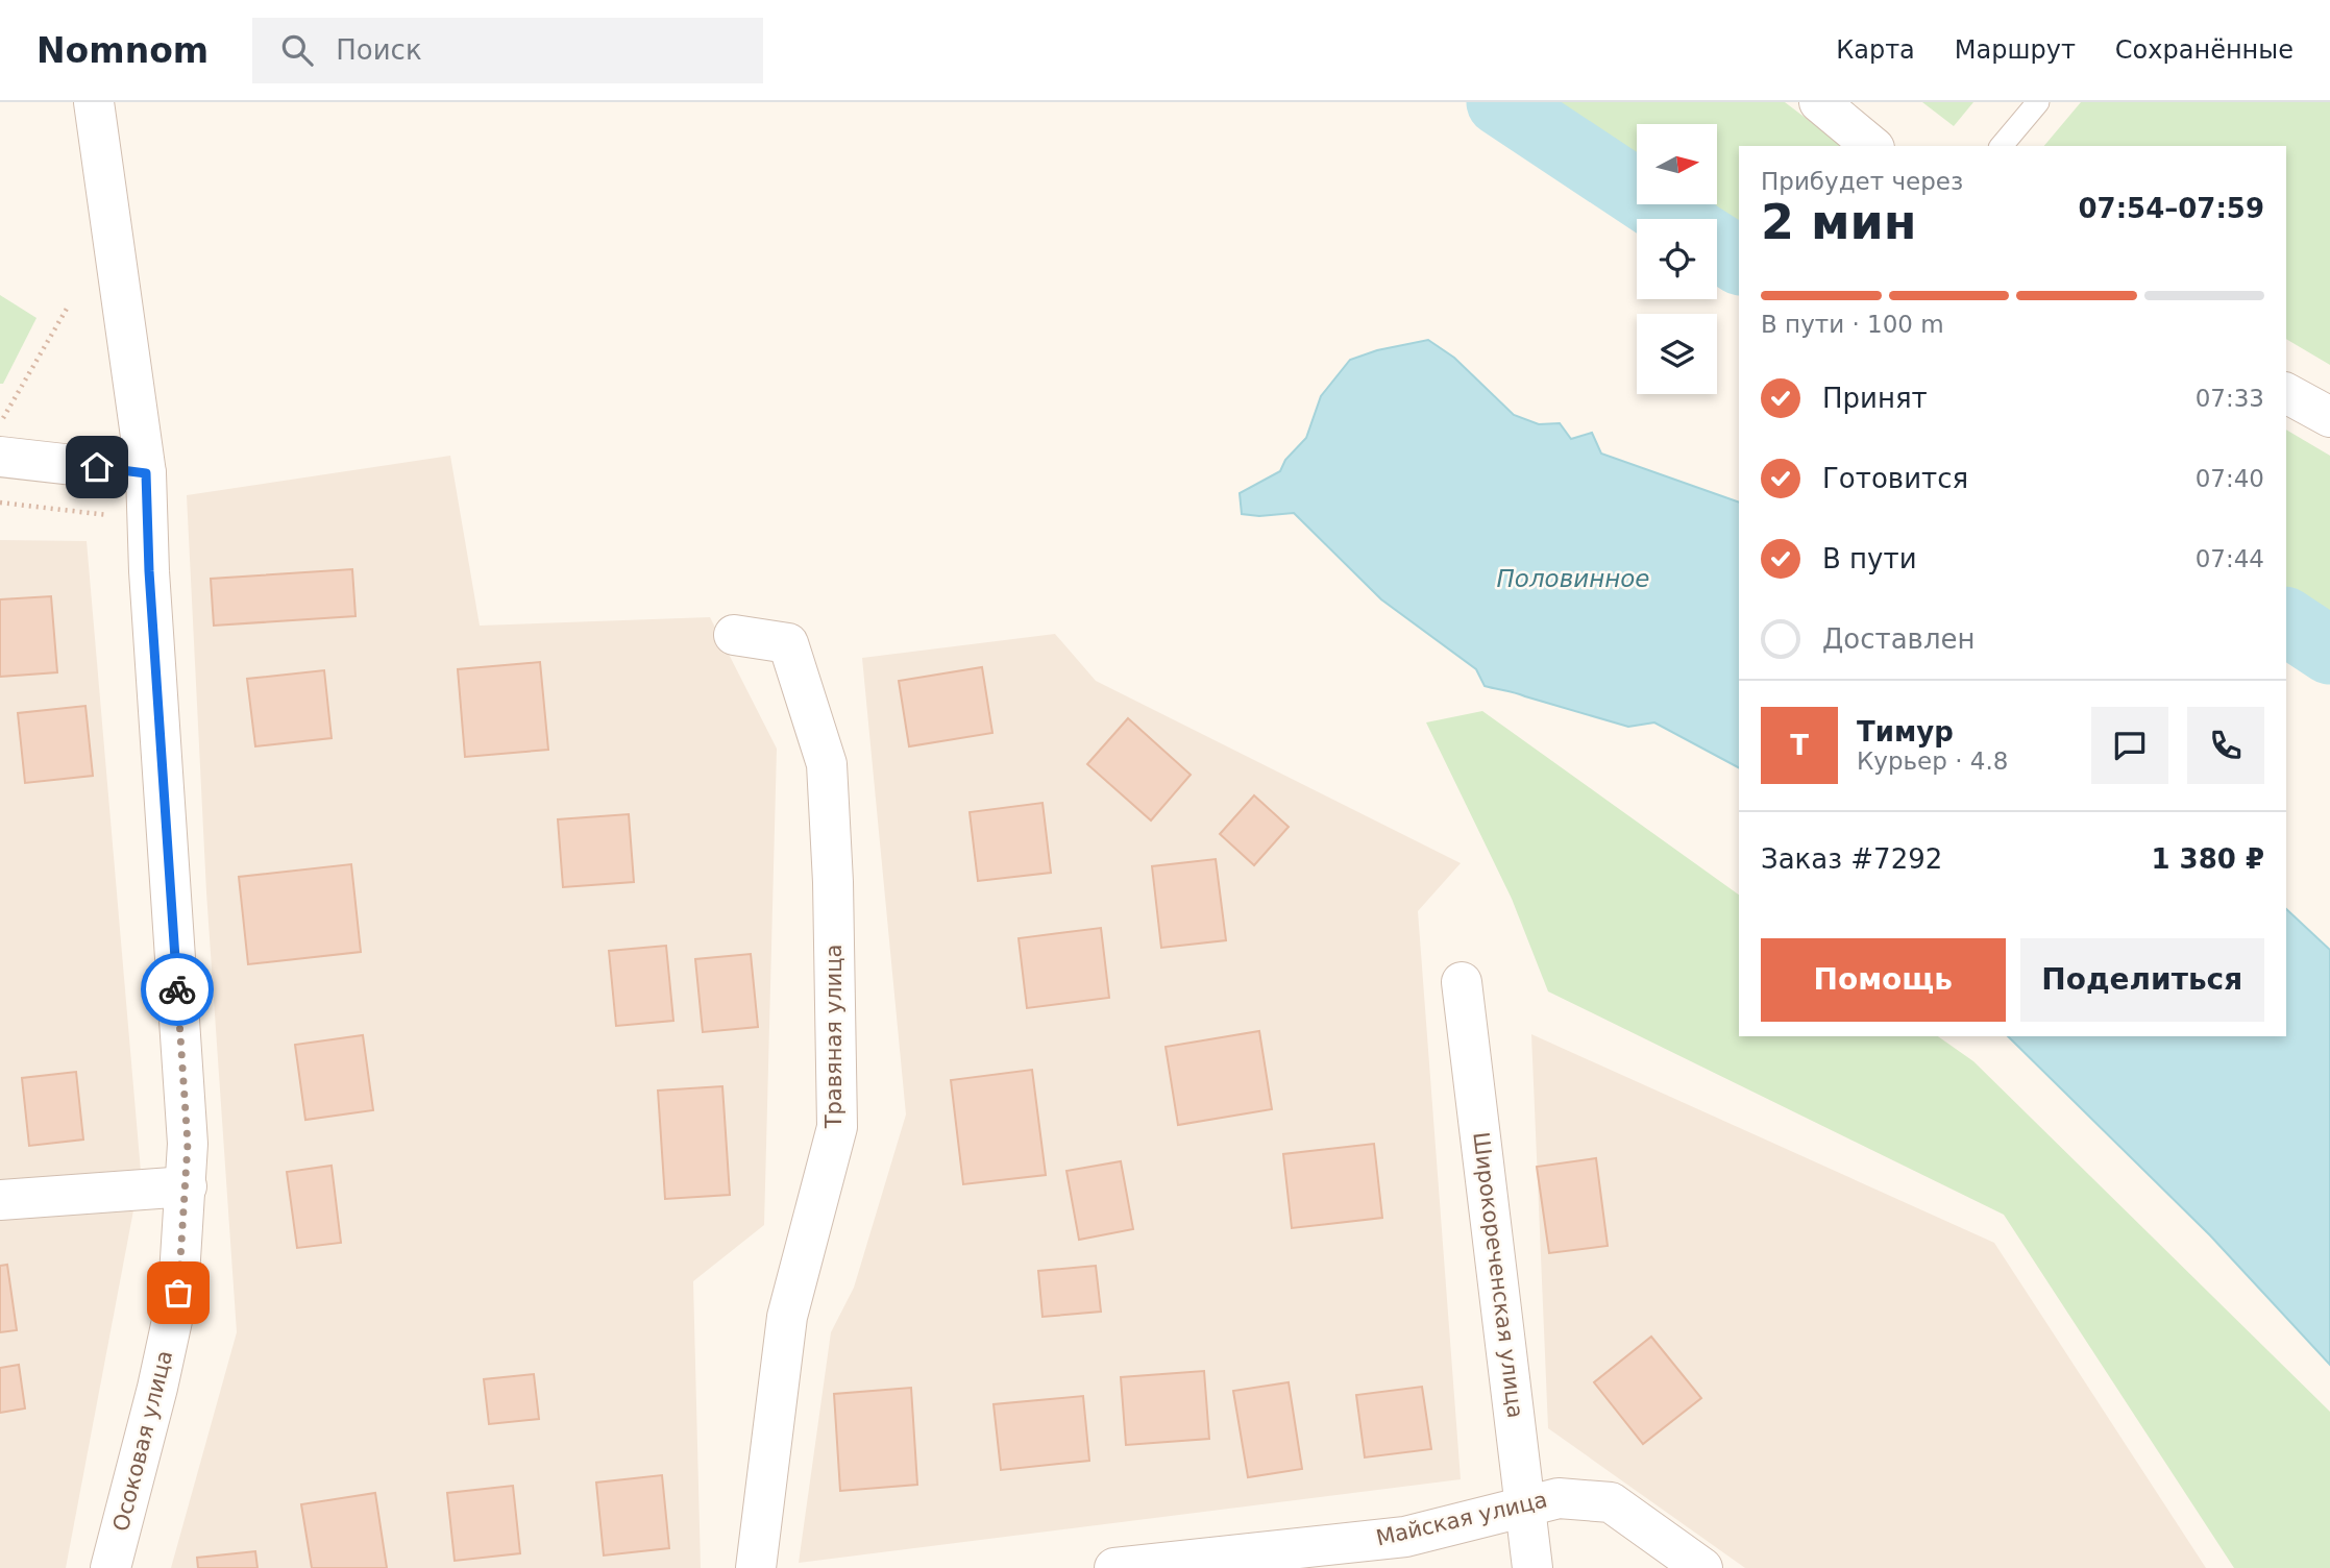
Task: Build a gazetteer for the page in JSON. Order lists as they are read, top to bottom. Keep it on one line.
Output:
{"streets":{"street":["Травяная улица","Широкореченская улица","Осоковая улица","Майская улица"]},"crossings":[["Широкореченская улица","Майская улица"]],"water":["Половинное"],"north":"right","page":{"header":"Nomnom","search":"Поиск","nav":["Карта","Маршрут","Сохранённые"],"heading":["2 мин","Прибудет через","07:54–07:59"],"panel":["Тимур","Курьер · 4.8","Заказ #7292","1 380 ₽"],"bar":"В пути · 100 m","list":[["Принят","07:33"],["Готовится","07:40"],["В пути","07:44"],"Доставлен"],"round":"Т","buttons":["Помощь","Поделиться"]}}
